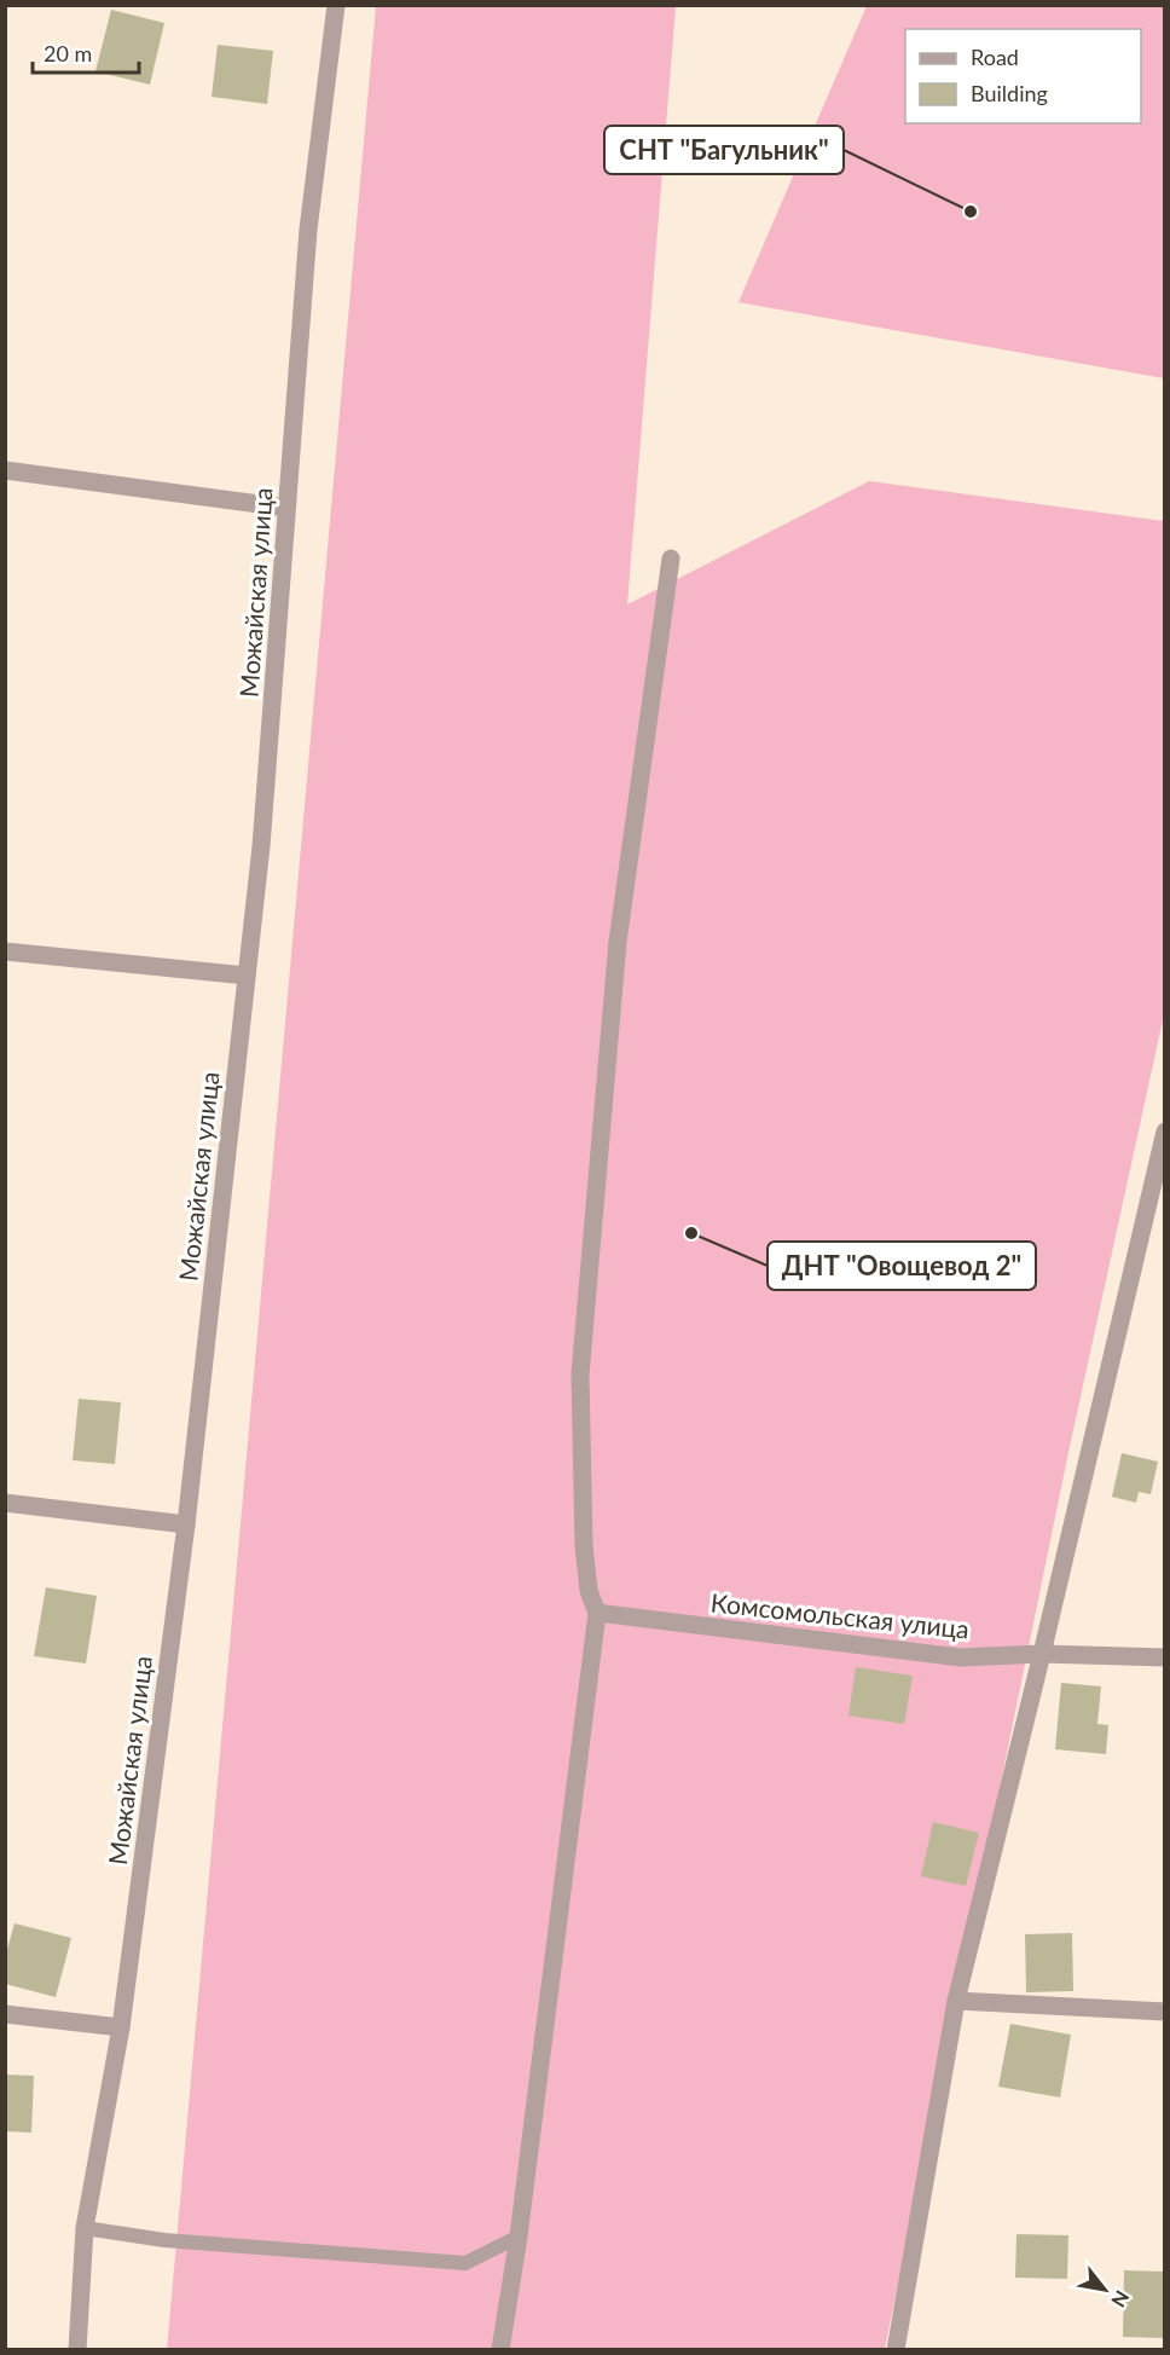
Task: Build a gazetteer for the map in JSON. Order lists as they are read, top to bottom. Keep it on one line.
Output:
{"streets":{"street":["Можайская улица","Комсомольская улица"]},"places":["СНТ \"Багульник\"","ДНТ \"Овощевод 2\""],"legend":["Road","Building"],"scale_bar":"20 m","north":"bottom right"}
